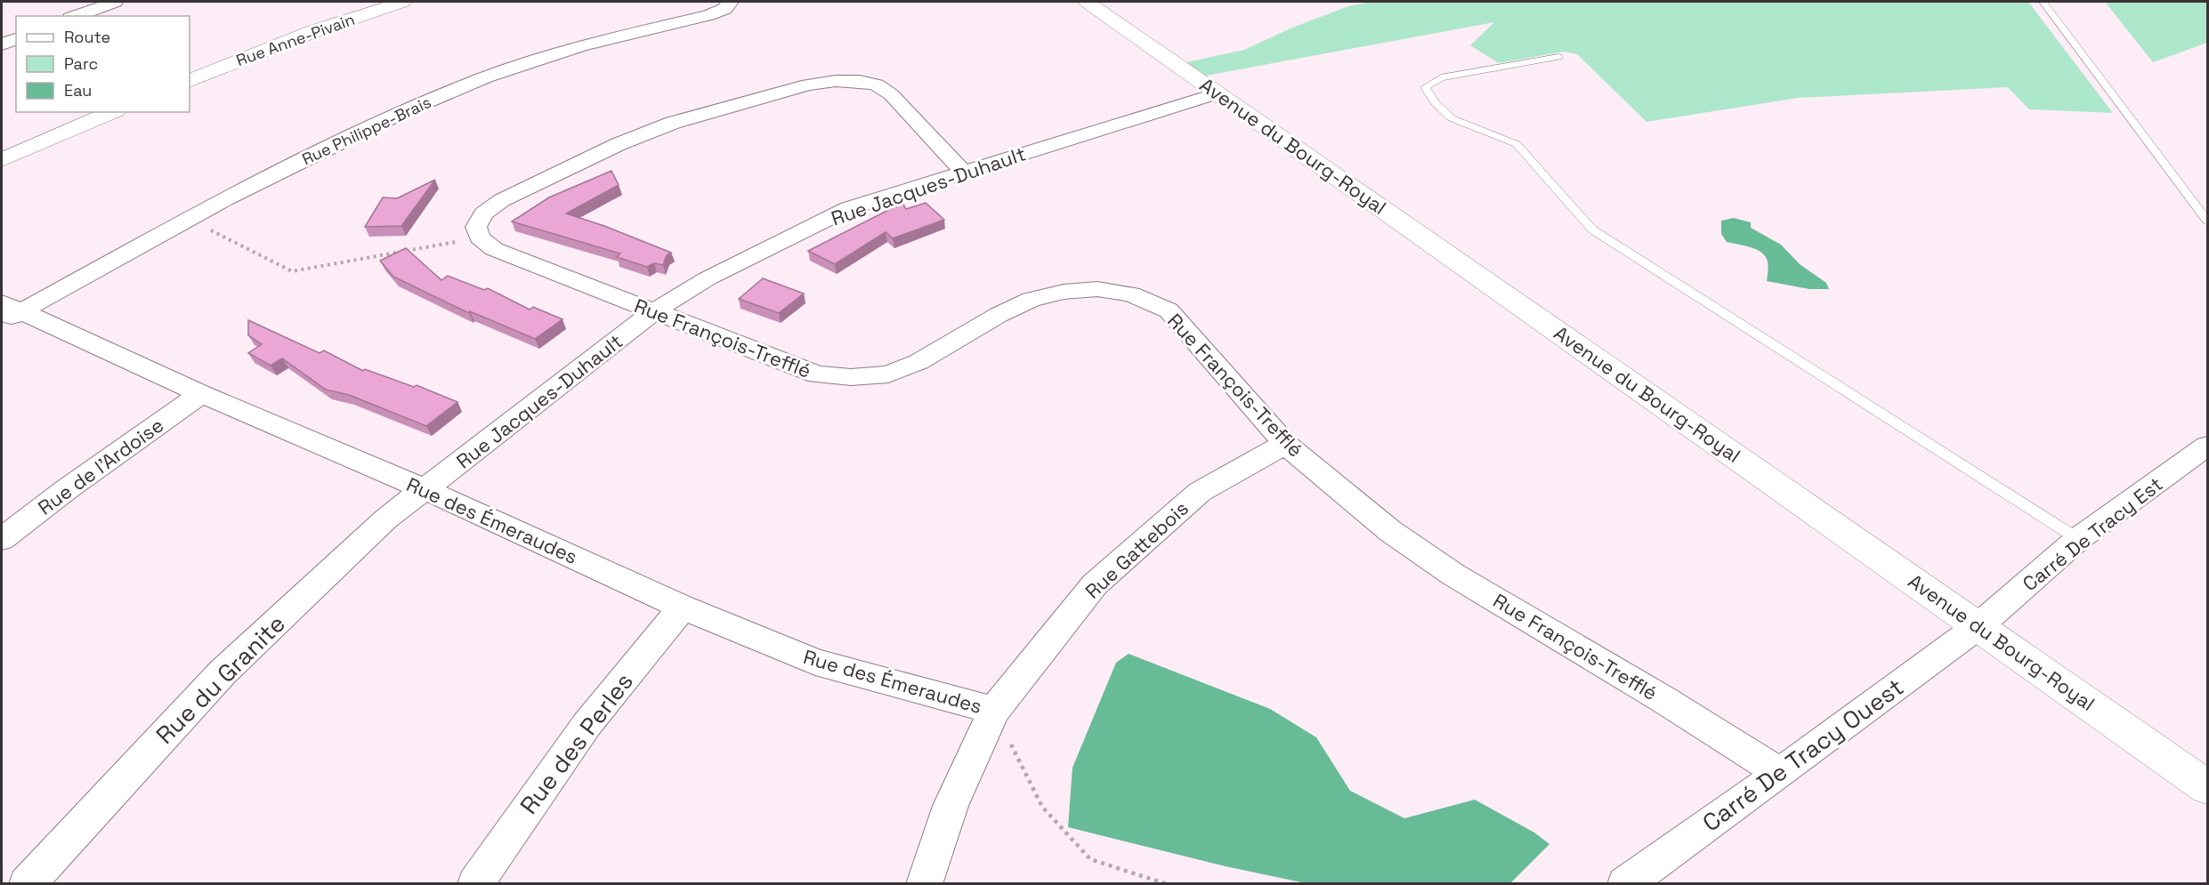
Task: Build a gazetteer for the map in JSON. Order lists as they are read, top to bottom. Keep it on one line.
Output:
{"streets":{"street":["Rue Anne-Pivain","Rue Philippe-Brais","Avenue du Bourg-Royal","Rue Jacques-Duhault","Rue François-Trefflé","Rue de l'Ardoise","Rue des Émeraudes","Carré De Tracy Est","Rue Gattebois","Rue du Granite","Rue des Perles","Carré De Tracy Ouest"]},"crossings":[["Rue Philippe-Brais","Rue des Émeraudes"],["Avenue du Bourg-Royal","Rue Jacques-Duhault"],["Avenue du Bourg-Royal","Carré De Tracy Est"],["Avenue du Bourg-Royal","Carré De Tracy Ouest"],["Rue Jacques-Duhault","Rue François-Trefflé"],["Rue Jacques-Duhault","Rue des Émeraudes"],["Rue Jacques-Duhault","Rue du Granite"],["Rue François-Trefflé","Rue Gattebois"],["Rue François-Trefflé","Carré De Tracy Ouest"],["Rue de l'Ardoise","Rue des Émeraudes"],["Rue des Émeraudes","Rue Gattebois"],["Rue des Émeraudes","Rue du Granite"],["Rue des Émeraudes","Rue des Perles"],["Carré De Tracy Est","Carré De Tracy Ouest"]],"legend":["Route","Parc","Eau"]}
